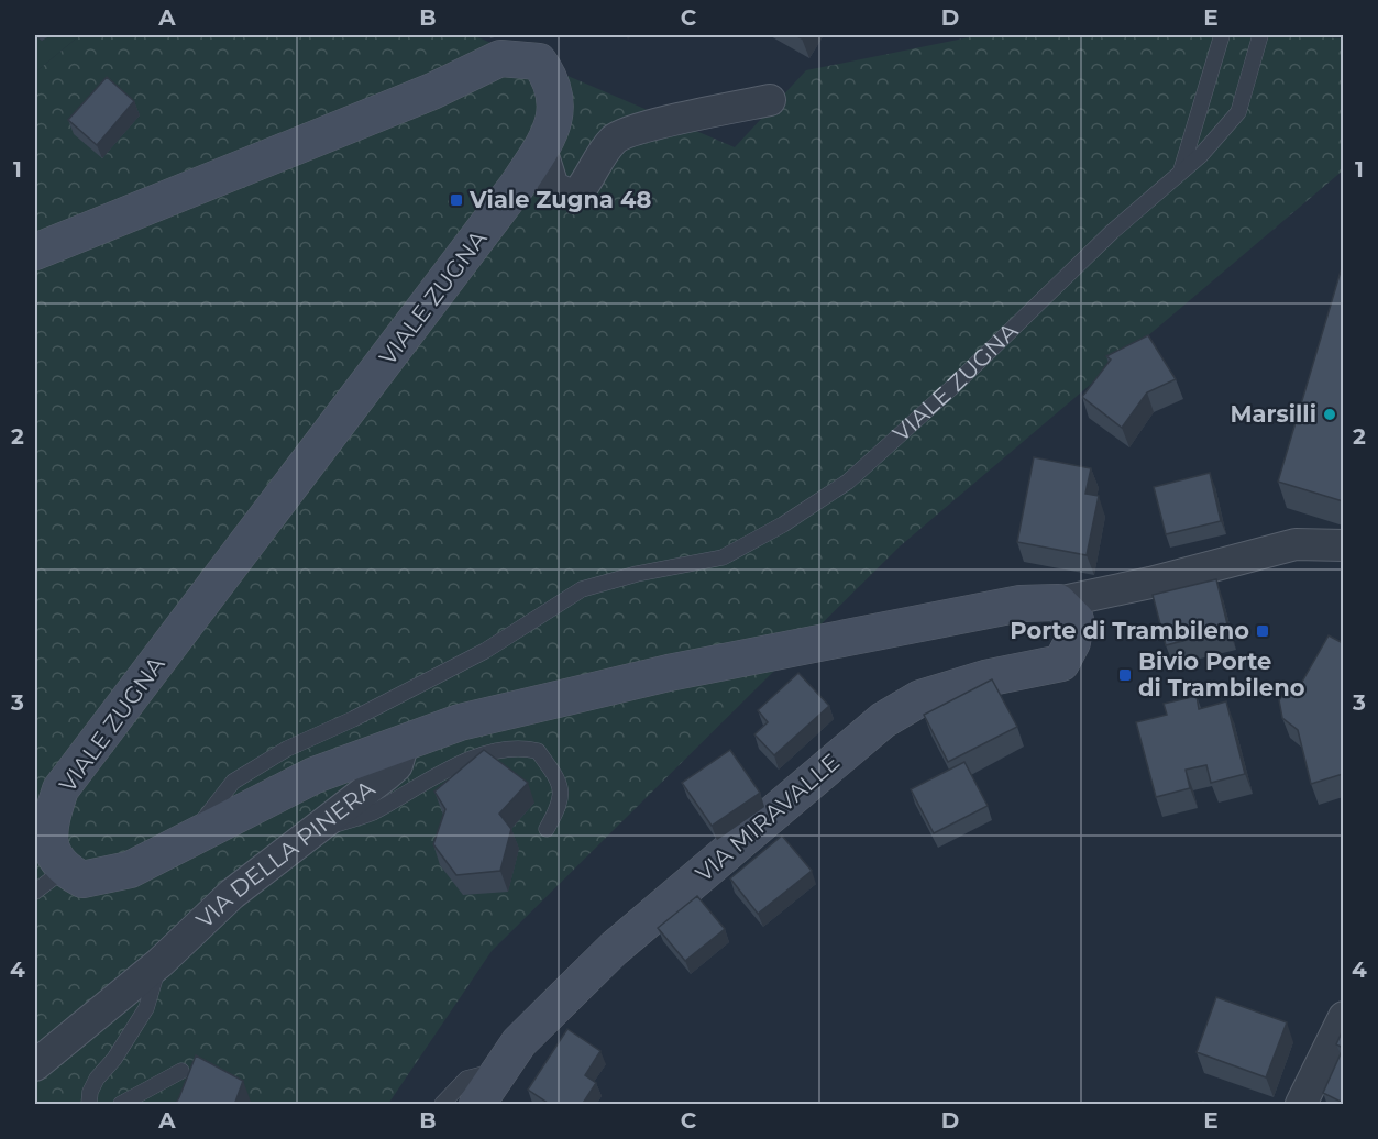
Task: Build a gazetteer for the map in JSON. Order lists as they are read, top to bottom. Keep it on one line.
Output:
{"streets":{"street":["VIALE ZUGNA","VIA MIRAVALLE","VIA DELLA PINERA"]},"crossings":[["VIALE ZUGNA","VIA MIRAVALLE"],["VIALE ZUGNA","VIA DELLA PINERA"]],"places":{"transit":["Viale Zugna 48","Porte di Trambileno","Bivio Porte di Trambileno"],"other":["Marsilli"]},"grid":{"columns":["A","B","C","D","E"],"rows":["1","2","3","4"]}}
